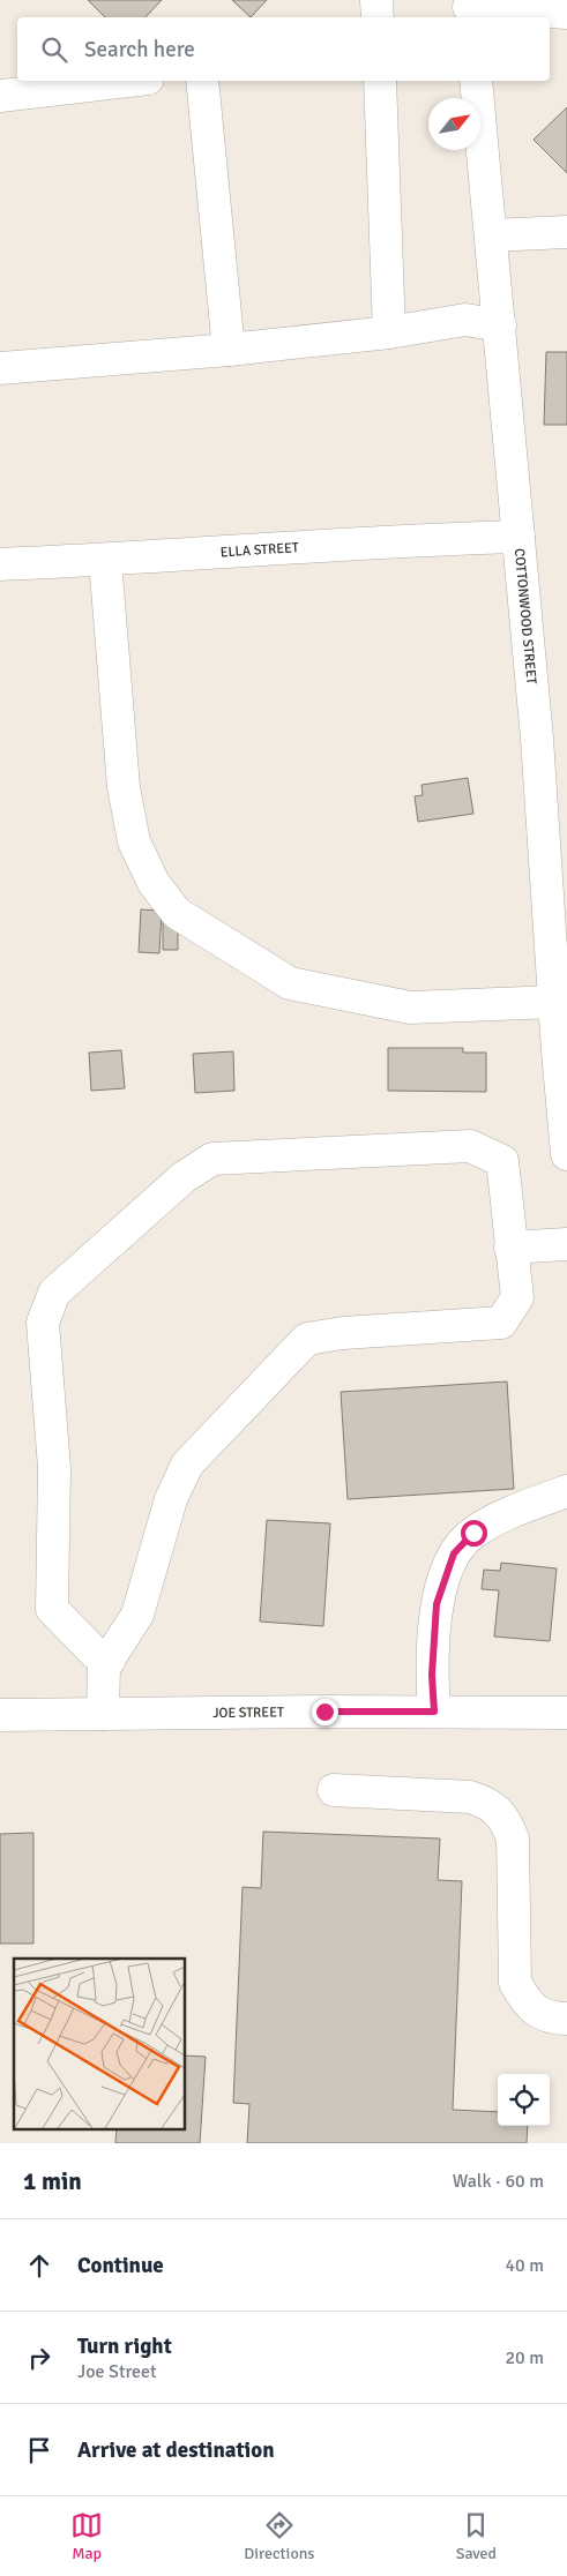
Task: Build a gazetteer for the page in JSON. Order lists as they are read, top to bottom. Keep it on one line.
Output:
{"streets":{"street":["ELLA STREET","COTTONWOOD STREET","JOE STREET"]},"crossings":[["ELLA STREET","COTTONWOOD STREET"]],"north":"top right","page":{"search":"Search here","heading":["1 min","Walk · 60 m"],"list":[["Continue","40 m"],["Turn right","Joe Street","20 m"],"Arrive at destination"],"nav":["Map","Directions","Saved"]}}
